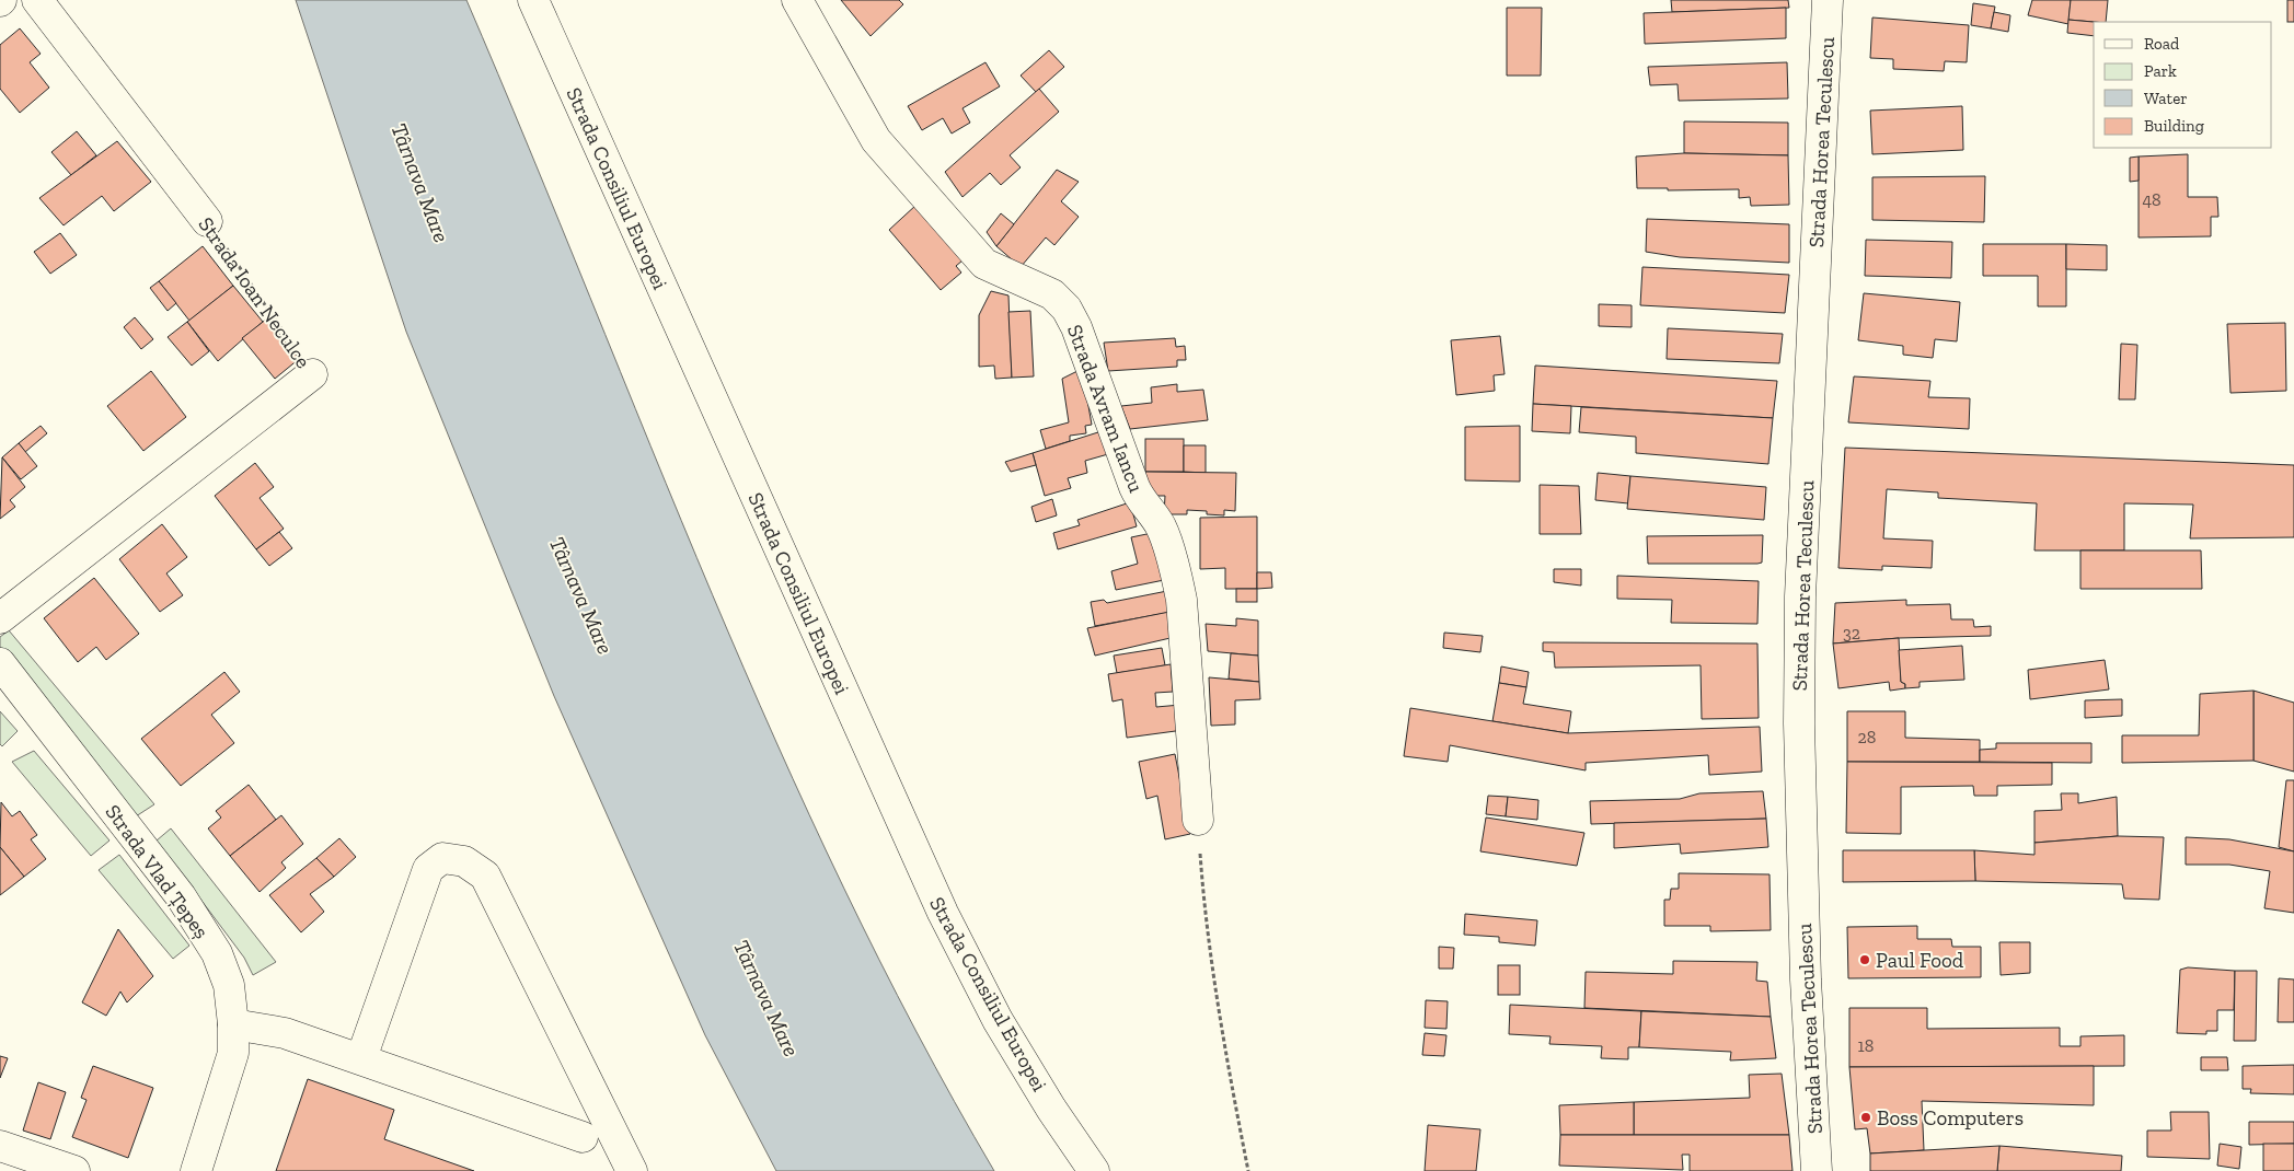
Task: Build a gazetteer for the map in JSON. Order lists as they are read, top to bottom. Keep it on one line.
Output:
{"streets":{"main road":["Strada Horea Teculescu","Strada Consiliul Europei","Strada Ioan Neculce","Strada Avram Iancu","Strada Vlad Țepeș"]},"water":["Târnava Mare"],"places":["Paul Food","Boss Computers"],"house_numbers":["48","32","28","18"],"legend":["Road","Park","Water","Building"]}
